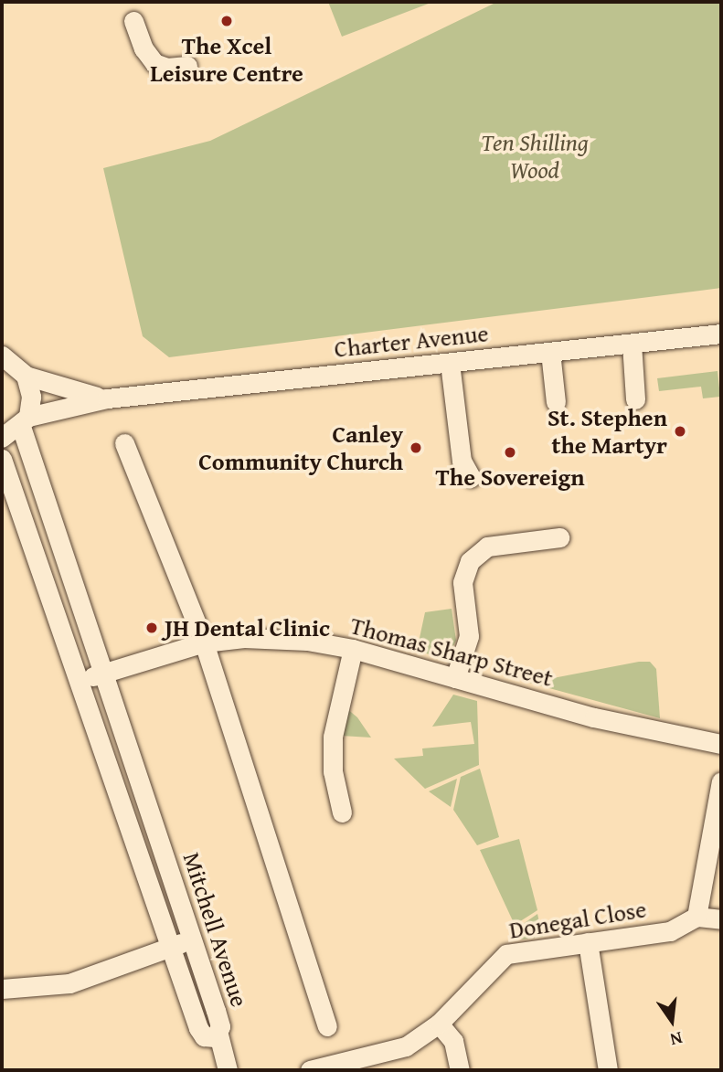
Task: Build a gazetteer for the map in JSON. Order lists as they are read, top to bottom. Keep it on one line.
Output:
{"streets":{"street":["Charter Avenue","Thomas Sharp Street","Donegal Close","Mitchell Avenue"]},"crossings":[["Charter Avenue","Mitchell Avenue"],["Thomas Sharp Street","Mitchell Avenue"]],"parks":["Ten Shilling Wood"],"places":["The Xcel Leisure Centre","St. Stephen the Martyr","Canley Community Church","The Sovereign","JH Dental Clinic"],"north":"bottom"}
